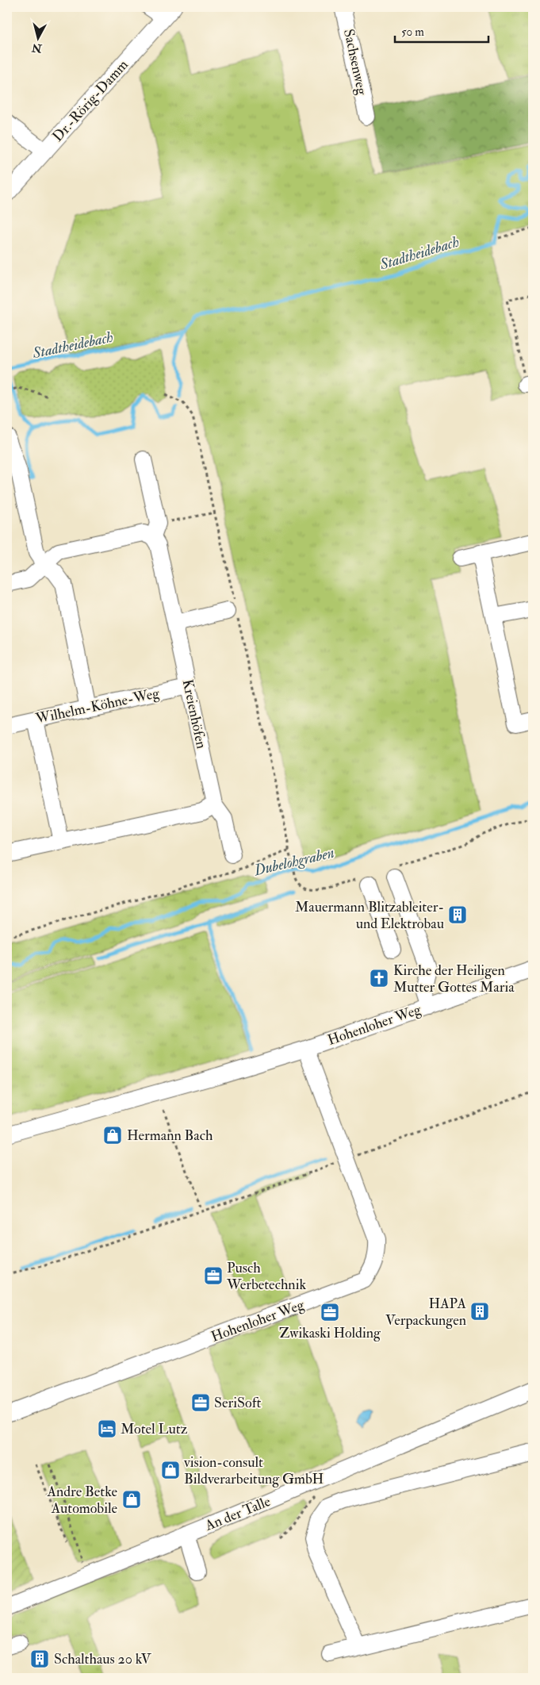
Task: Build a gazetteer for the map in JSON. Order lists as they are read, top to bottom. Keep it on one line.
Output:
{"streets":{"street":["Sachsenweg","Dr.-Rörig-Damm","Wilhelm-Köhne-Weg","Kreienhöfen","Hohenloher Weg","An der Talle"]},"crossings":[["Wilhelm-Köhne-Weg","Kreienhöfen"]],"water":["Stadtheidebach","Dubelohgraben"],"places":{"building":["Mauermann Blitzableiter- und Elektrobau","HAPA Verpackungen","Schalthaus 20 kV"],"church":["Kirche der Heiligen Mutter Gottes Maria"],"shop":["Hermann Bach","vision-consult Bildverarbeitung GmbH","Andre Betke Automobile"],"office":["Pusch Werbetechnik","Zwikaski Holding","SeriSoft"],"hotel":["Motel Lutz"]},"scale_bar":"50 m","north":"bottom"}
